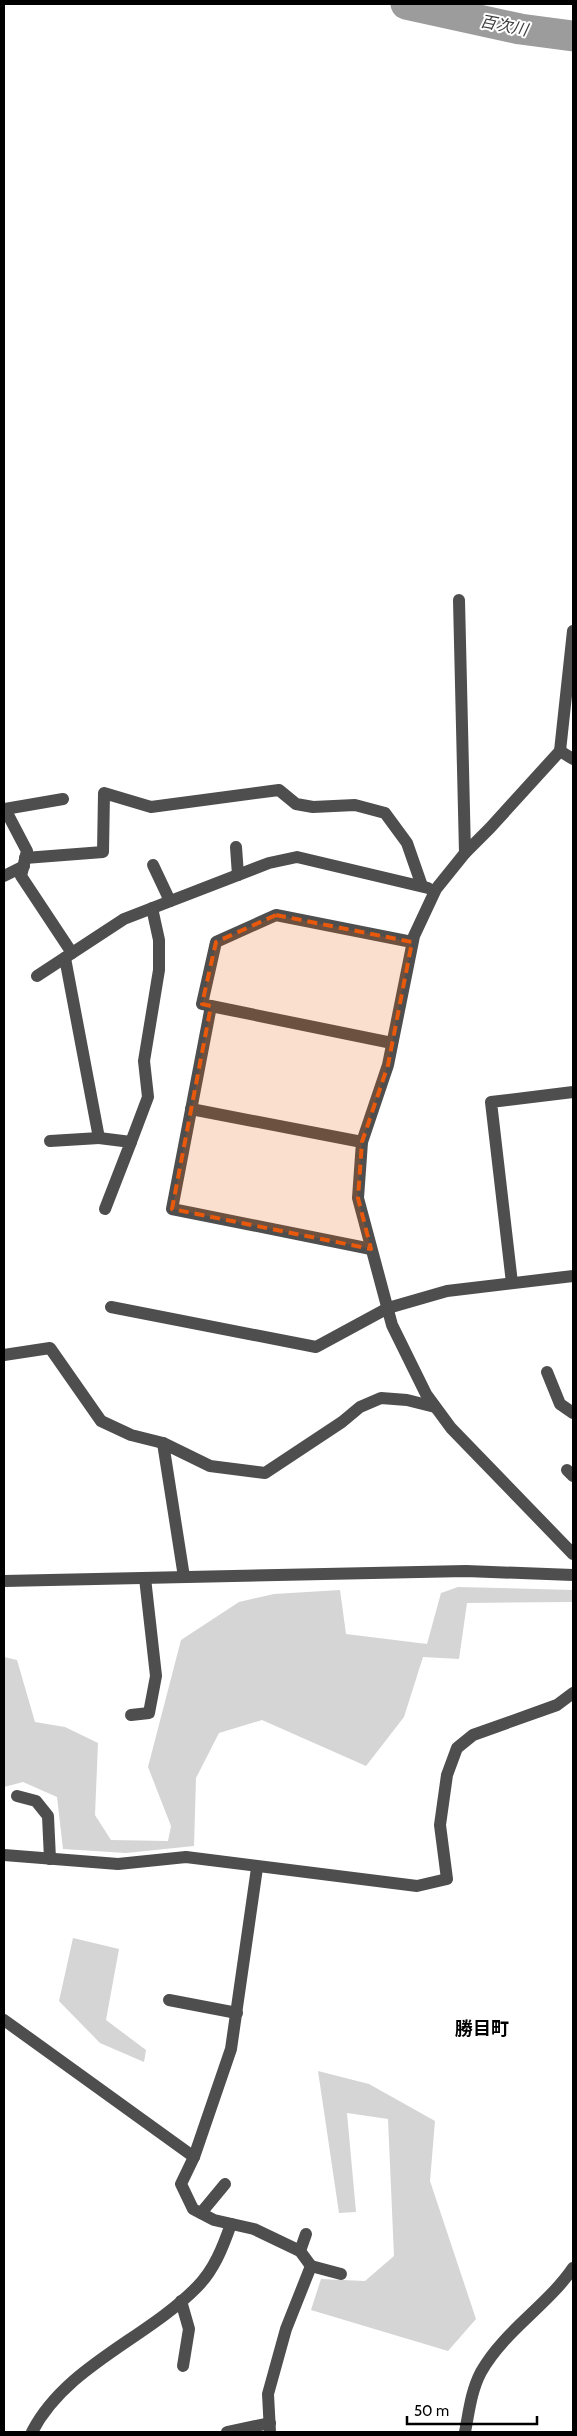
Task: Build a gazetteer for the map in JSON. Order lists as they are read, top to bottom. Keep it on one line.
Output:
{"districts":["勝目町"],"water":["百次川"],"scale_bar":"50 m"}
